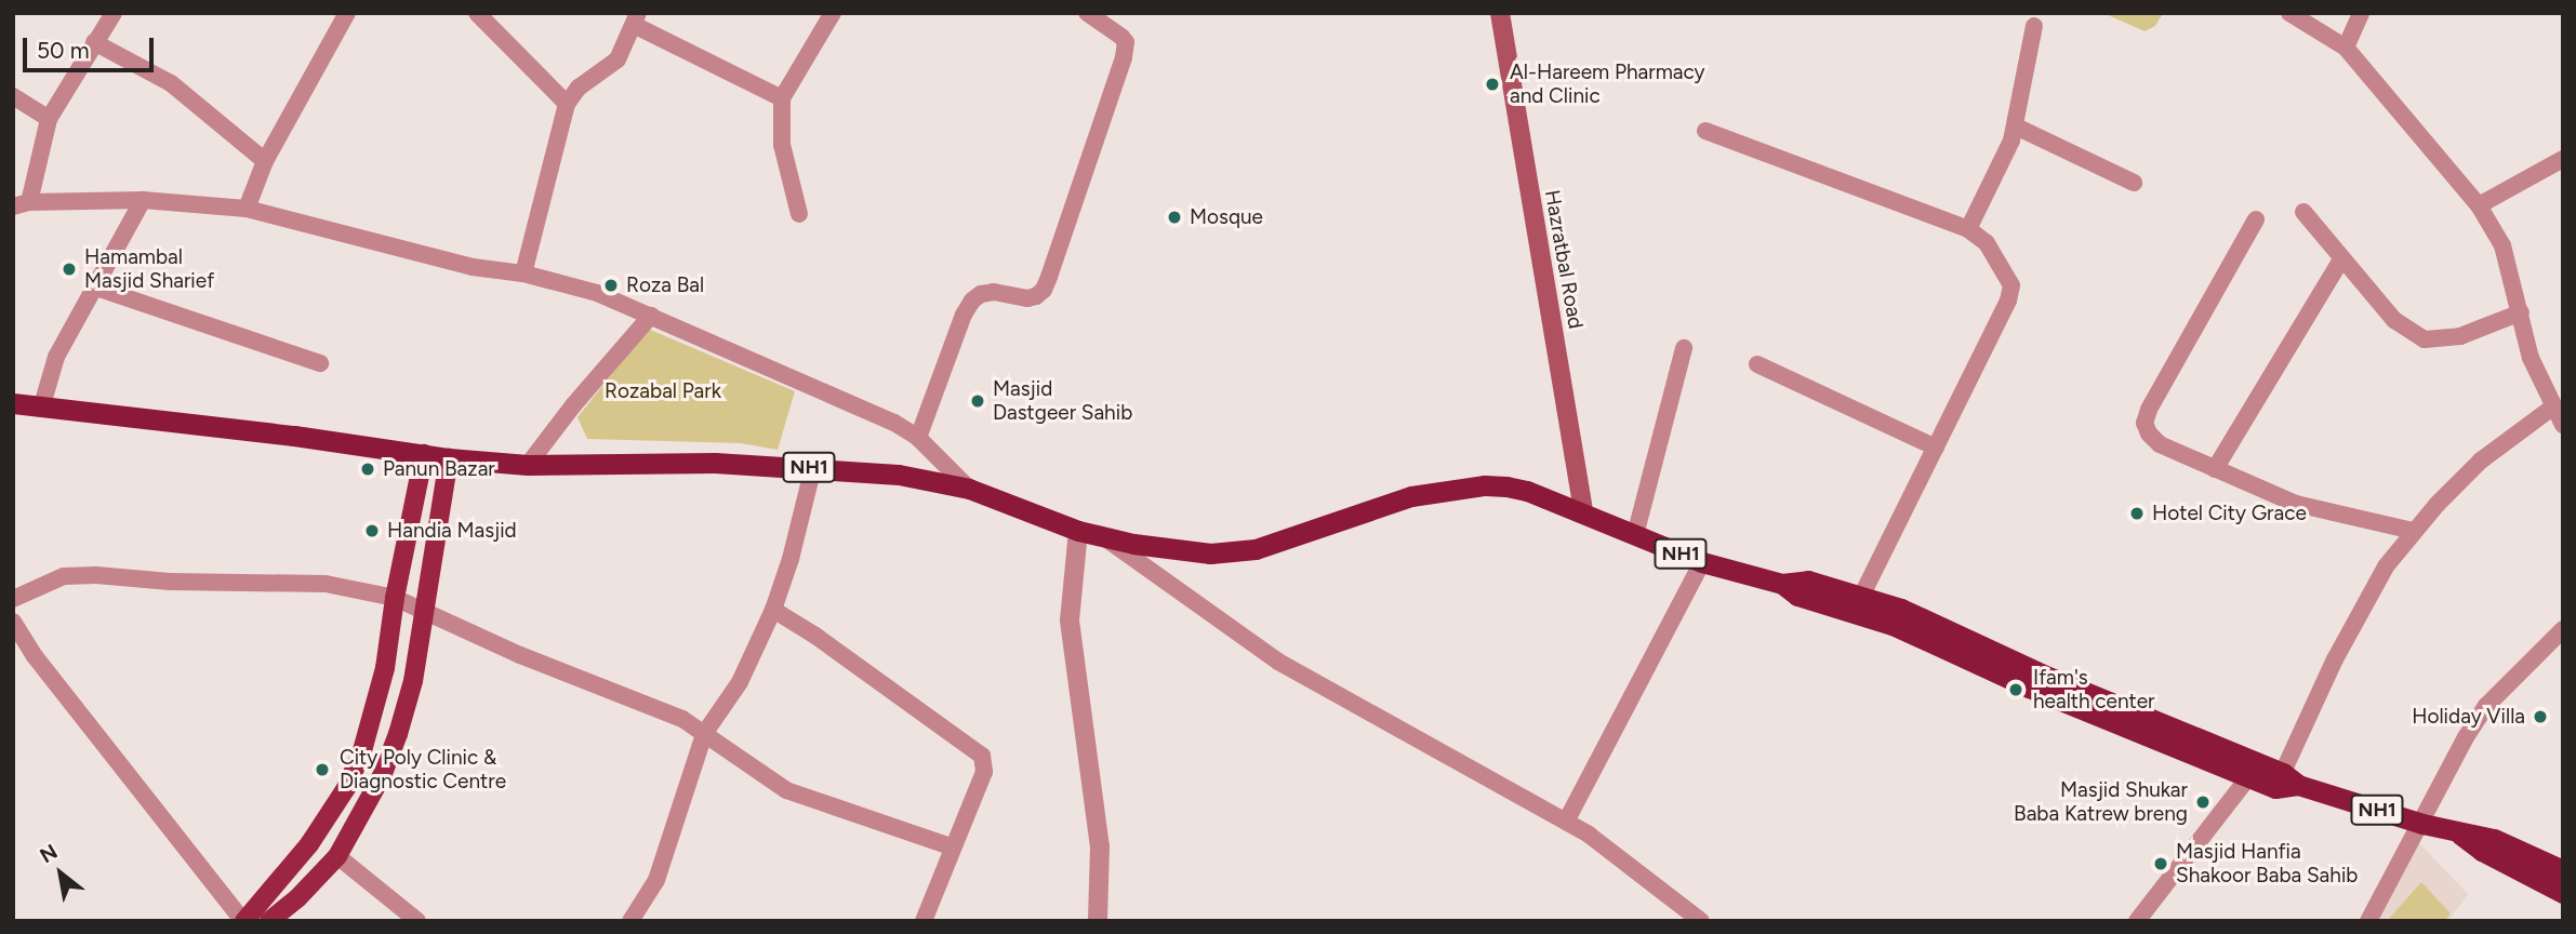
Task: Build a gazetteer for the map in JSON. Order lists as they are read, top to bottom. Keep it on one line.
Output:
{"streets":{"highway":["NH1"],"main road":["Hazratbal Road"]},"crossings":[["Hazratbal Road","NH1"]],"parks":["Rozabal Park"],"places":["Al-Hareem Pharmacy and Clinic","Mosque","Hamambal Masjid Sharief","Roza Bal","Masjid Dastgeer Sahib","Panun Bazar","Hotel City Grace","Handia Masjid","Ifam's health center","Holiday Villa","City Poly Clinic & Diagnostic Centre","Masjid Shukar Baba Katrew breng","Masjid Hanfia Shakoor Baba Sahib"],"scale_bar":"50 m","north":"top left"}
